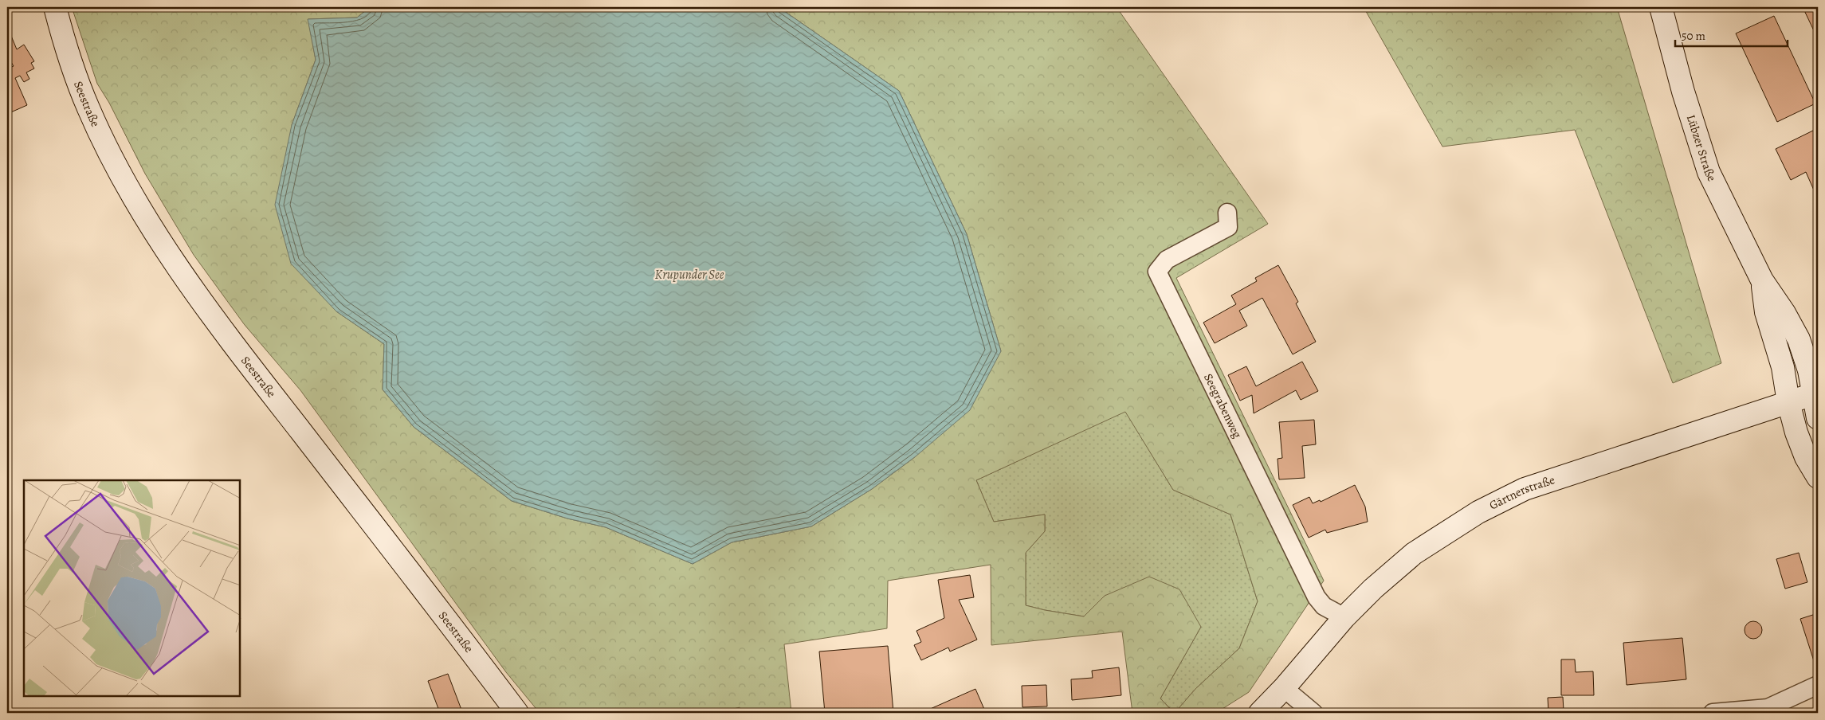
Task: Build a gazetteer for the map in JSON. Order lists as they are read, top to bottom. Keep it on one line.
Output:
{"streets":{"street":["Seestraße","Lübzer Straße","Seegrabenweg","Gärtnerstraße"]},"crossings":[["Lübzer Straße","Gärtnerstraße"],["Seegrabenweg","Gärtnerstraße"]],"water":["Krupunder See"],"scale_bar":"50 m"}
